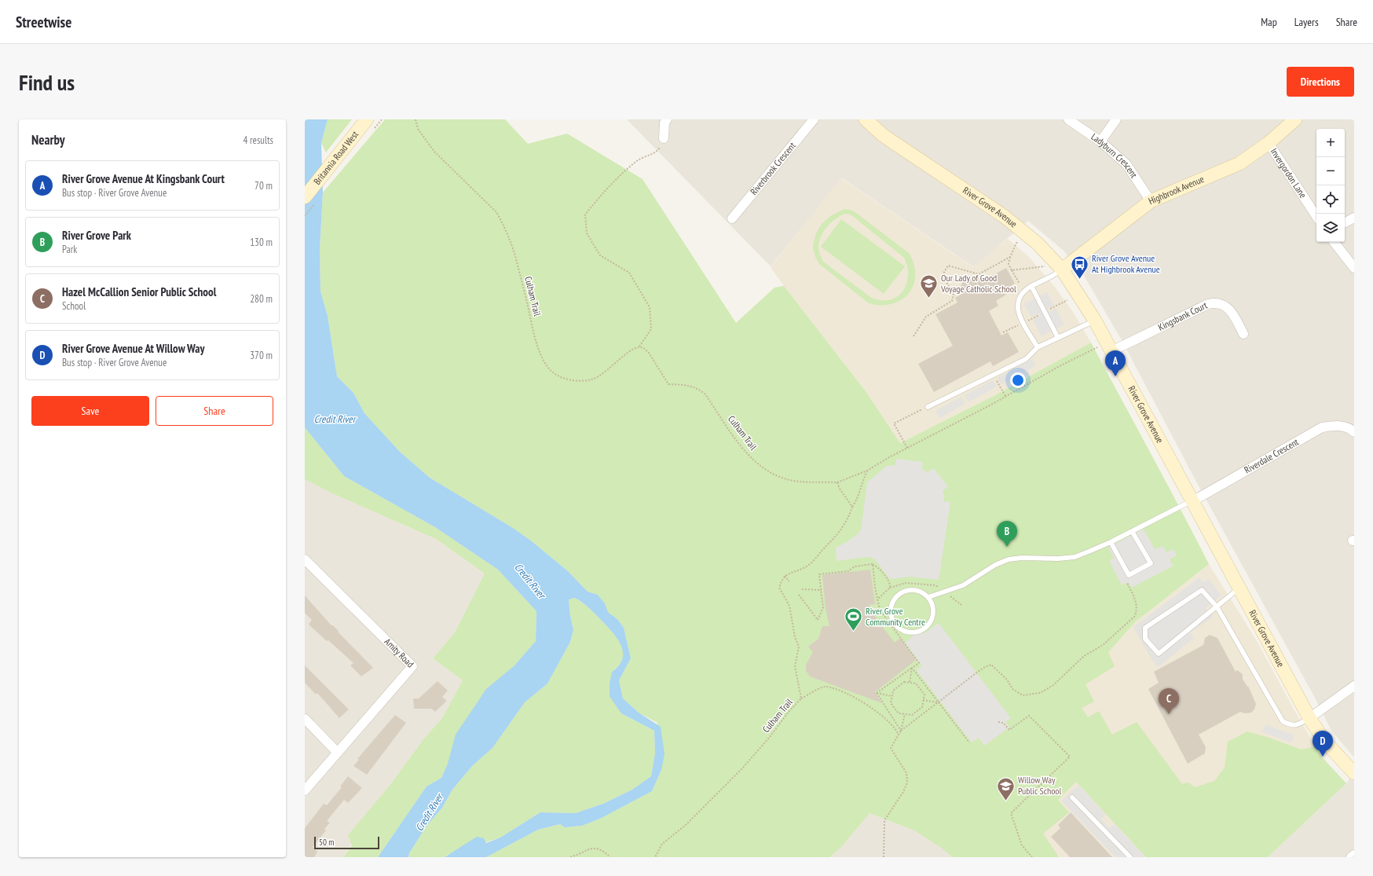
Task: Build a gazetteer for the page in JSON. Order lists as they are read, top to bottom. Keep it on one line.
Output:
{"streets":{"street":["Ladyburn Crescent","Britannia Road West","Riverbrook Crescent","Invergordon Lane","Highbrook Avenue","River Grove Avenue","Kingsbank Court","Riverdale Crescent","Amity Road"],"path":["Culham Trail"]},"crossings":[["Ladyburn Crescent","Highbrook Avenue"],["Invergordon Lane","Highbrook Avenue"],["Highbrook Avenue","River Grove Avenue"],["River Grove Avenue","Kingsbank Court"],["River Grove Avenue","Riverdale Crescent"]],"water":["Credit River"],"places":{"bus stop":["River Grove Avenue At Highbrook Avenue"],"school or university":["Our Lady of Good Voyage Catholic School","Willow Way Public School"],"sports":["River Grove Community Centre"]},"scale_bar":"50 m","page":{"header":"Streetwise","nav":["Map","Layers","Share"],"buttons":["Directions",["Save","Share"]],"title":"Find us","heading":["Nearby","4 results"],"map_buttons":["+","−"],"list":[{"mark":"A","name":"River Grove Avenue At Kingsbank Court","note":"Bus stop · River Grove Avenue","value":"70 m"},{"mark":"B","name":"River Grove Park","note":"Park","value":"130 m"},{"mark":"C","name":"Hazel McCallion Senior Public School","note":"School","value":"280 m"},{"mark":"D","name":"River Grove Avenue At Willow Way","note":"Bus stop · River Grove Avenue","value":"370 m"}],"pins":["A","B","C","D"],"scale":"50 m"}}
